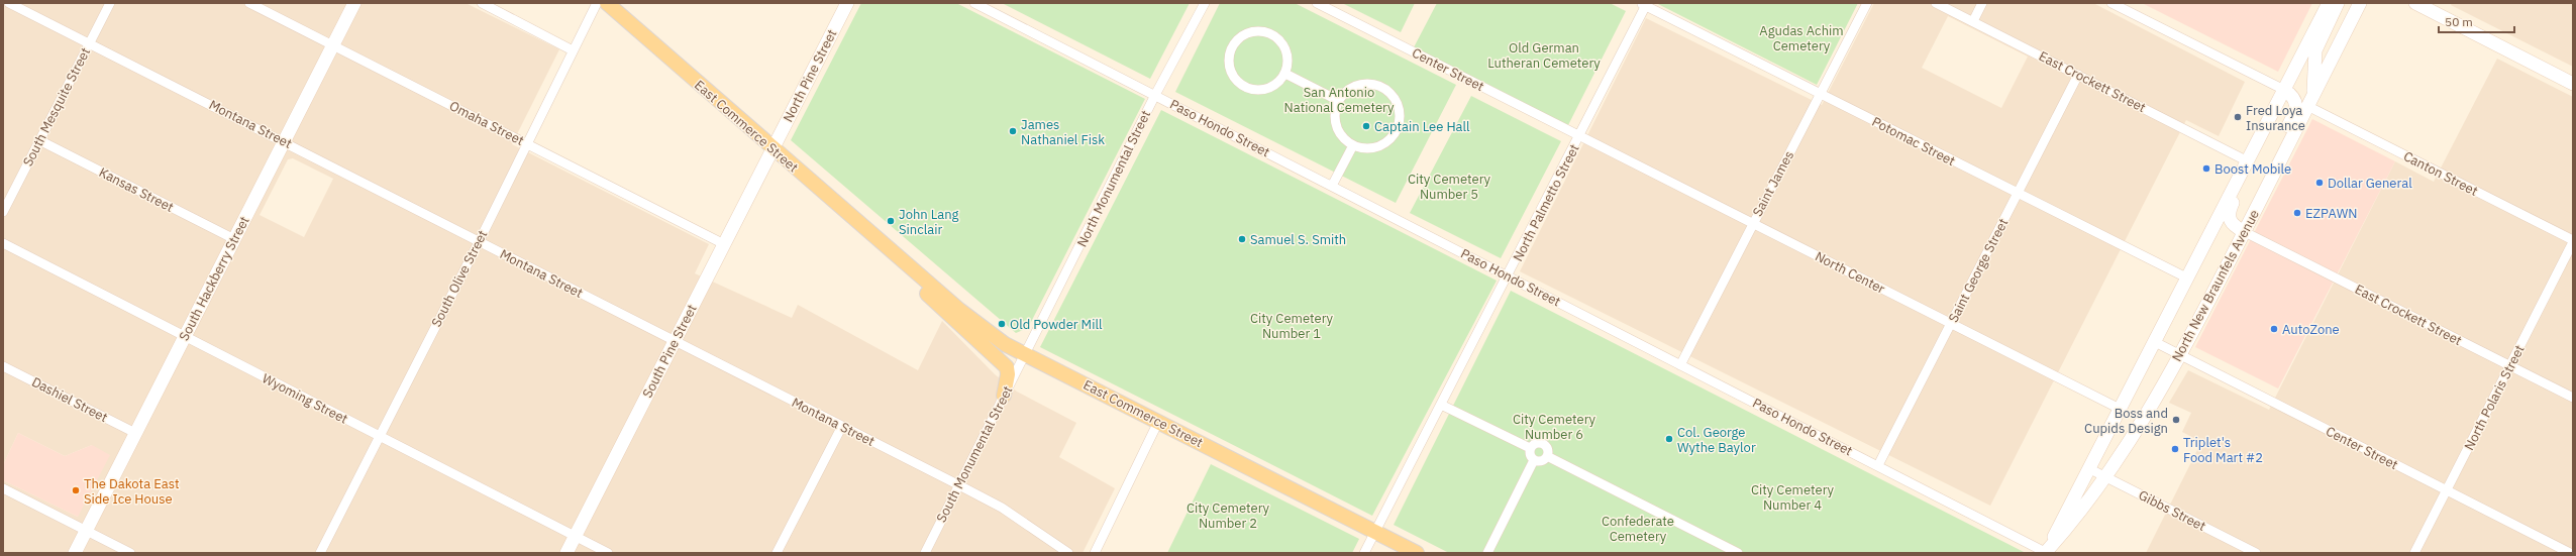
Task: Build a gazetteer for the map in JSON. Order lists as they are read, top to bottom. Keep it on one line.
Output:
{"streets":{"main road":["North Pine Street","East Commerce Street","South Hackberry Street","North New Braunfels Avenue","South Pine Street"],"street":["Center Street","East Crockett Street","South Mesquite Street","Omaha Street","Montana Street","Paso Hondo Street","Potomac Street","Canton Street","North Monumental Street","Saint James","Kansas Street","North Palmetto Street","Saint George Street","North Center","South Olive Street","North Polaris Street","Wyoming Street","Dashiel Street","South Monumental Street","Gibbs Street"]},"crossings":[["Center Street","North Palmetto Street"],["Center Street","North Center"],["Center Street","North New Braunfels Avenue"],["Center Street","North Polaris Street"],["North Pine Street","East Commerce Street"],["North Pine Street","South Pine Street"],["East Crockett Street","Saint George Street"],["East Crockett Street","North New Braunfels Avenue"],["East Crockett Street","North Polaris Street"],["South Mesquite Street","Montana Street"],["South Mesquite Street","Kansas Street"],["Omaha Street","South Hackberry Street"],["Omaha Street","South Olive Street"],["Omaha Street","South Pine Street"],["Montana Street","South Hackberry Street"],["Montana Street","South Olive Street"],["Montana Street","South Pine Street"],["Montana Street","South Monumental Street"],["East Commerce Street","North Monumental Street"],["East Commerce Street","North Palmetto Street"],["East Commerce Street","South Pine Street"],["East Commerce Street","South Monumental Street"],["Paso Hondo Street","North Monumental Street"],["Paso Hondo Street","Saint James"],["Paso Hondo Street","North Palmetto Street"],["Paso Hondo Street","Saint George Street"],["Paso Hondo Street","North New Braunfels Avenue"],["Potomac Street","Saint James"],["Potomac Street","North Palmetto Street"],["Potomac Street","Saint George Street"],["Potomac Street","North New Braunfels Avenue"],["Canton Street","North New Braunfels Avenue"],["Canton Street","North Polaris Street"],["North Monumental Street","South Monumental Street"],["Saint James","North Center"],["Kansas Street","South Hackberry Street"],["North Palmetto Street","North Center"],["Saint George Street","North Center"],["North Center","North New Braunfels Avenue"],["South Hackberry Street","Wyoming Street"],["South Hackberry Street","Dashiel Street"],["South Olive Street","Wyoming Street"],["North New Braunfels Avenue","Gibbs Street"],["South Pine Street","Wyoming Street"]],"parks":["Agudas Achim Cemetery","Old German Lutheran Cemetery","San Antonio National Cemetery","City Cemetery Number 5","City Cemetery Number 1","City Cemetery Number 6","City Cemetery Number 4","City Cemetery Number 2","Confederate Cemetery"],"places":["Fred Loya Insurance","Captain Lee Hall","James Nathaniel Fisk","Boost Mobile","Dollar General","EZPAWN","John Lang Sinclair","Samuel S. Smith","Old Powder Mill","AutoZone","Boss and Cupids Design","Col. George Wythe Baylor","Triplet's Food Mart #2","The Dakota East Side Ice House"],"scale_bar":"50 m"}
